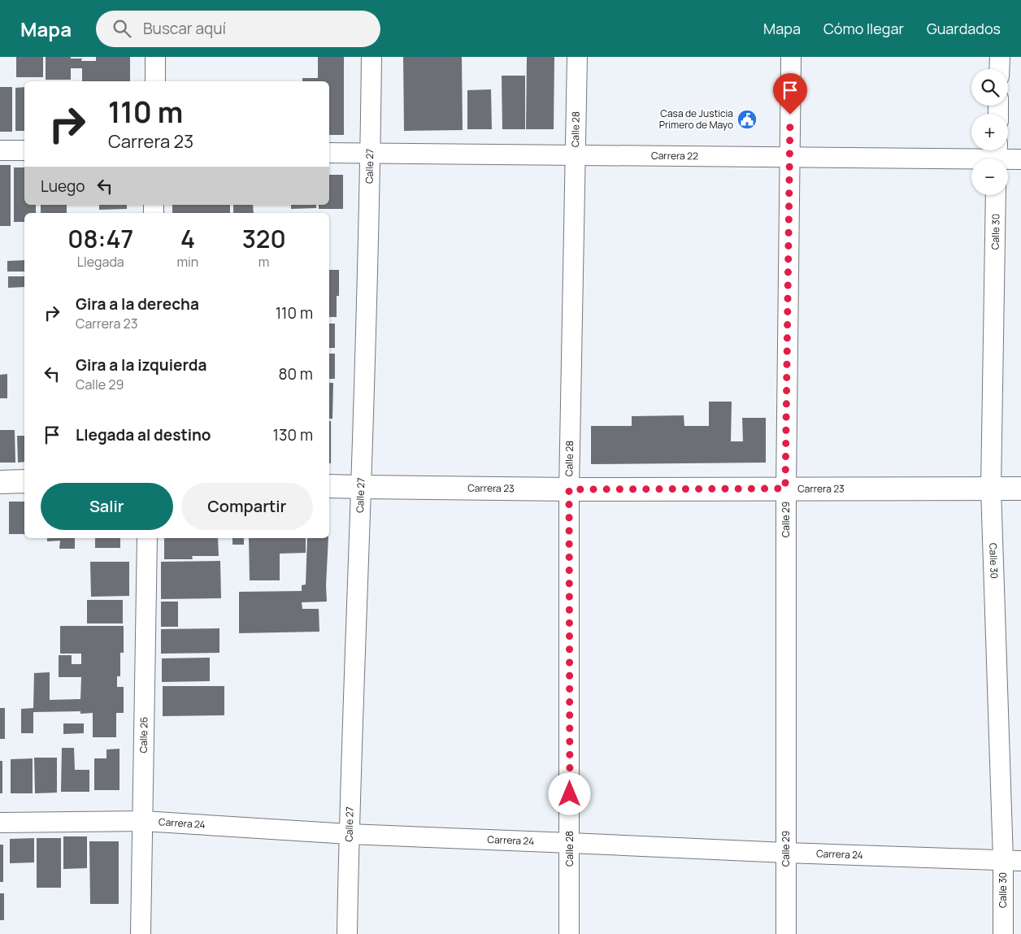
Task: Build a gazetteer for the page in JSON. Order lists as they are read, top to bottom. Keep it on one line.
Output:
{"streets":{"street":["Calle 28","Carrera 22","Calle 27","Calle 30","Carrera 23","Calle 29","Calle 26","Carrera 24"]},"crossings":[["Calle 28","Carrera 22"],["Calle 28","Carrera 23"],["Calle 28","Carrera 24"],["Carrera 22","Calle 27"],["Carrera 22","Calle 29"],["Calle 27","Carrera 23"],["Calle 27","Carrera 24"],["Calle 30","Carrera 23"],["Calle 30","Carrera 24"],["Carrera 23","Calle 29"],["Calle 29","Carrera 24"],["Calle 26","Carrera 24"]],"places":{"public building":["Casa de Justicia Primero de Mayo"]},"page":{"header":"Mapa","search":"Buscar aquí","nav":["Mapa","Cómo llegar","Guardados"],"map_buttons":["+","−"],"turn":["110 m","Carrera 23"],"then":"Luego","eta":["08:47","Llegada","4","min","320","m"],"list":[{"name":"Gira a la derecha","note":"Carrera 23","value":"110 m"},{"name":"Gira a la izquierda","note":"Calle 29","value":"80 m"},{"name":"Llegada al destino","value":"130 m"}],"buttons":["Salir","Compartir"]}}
